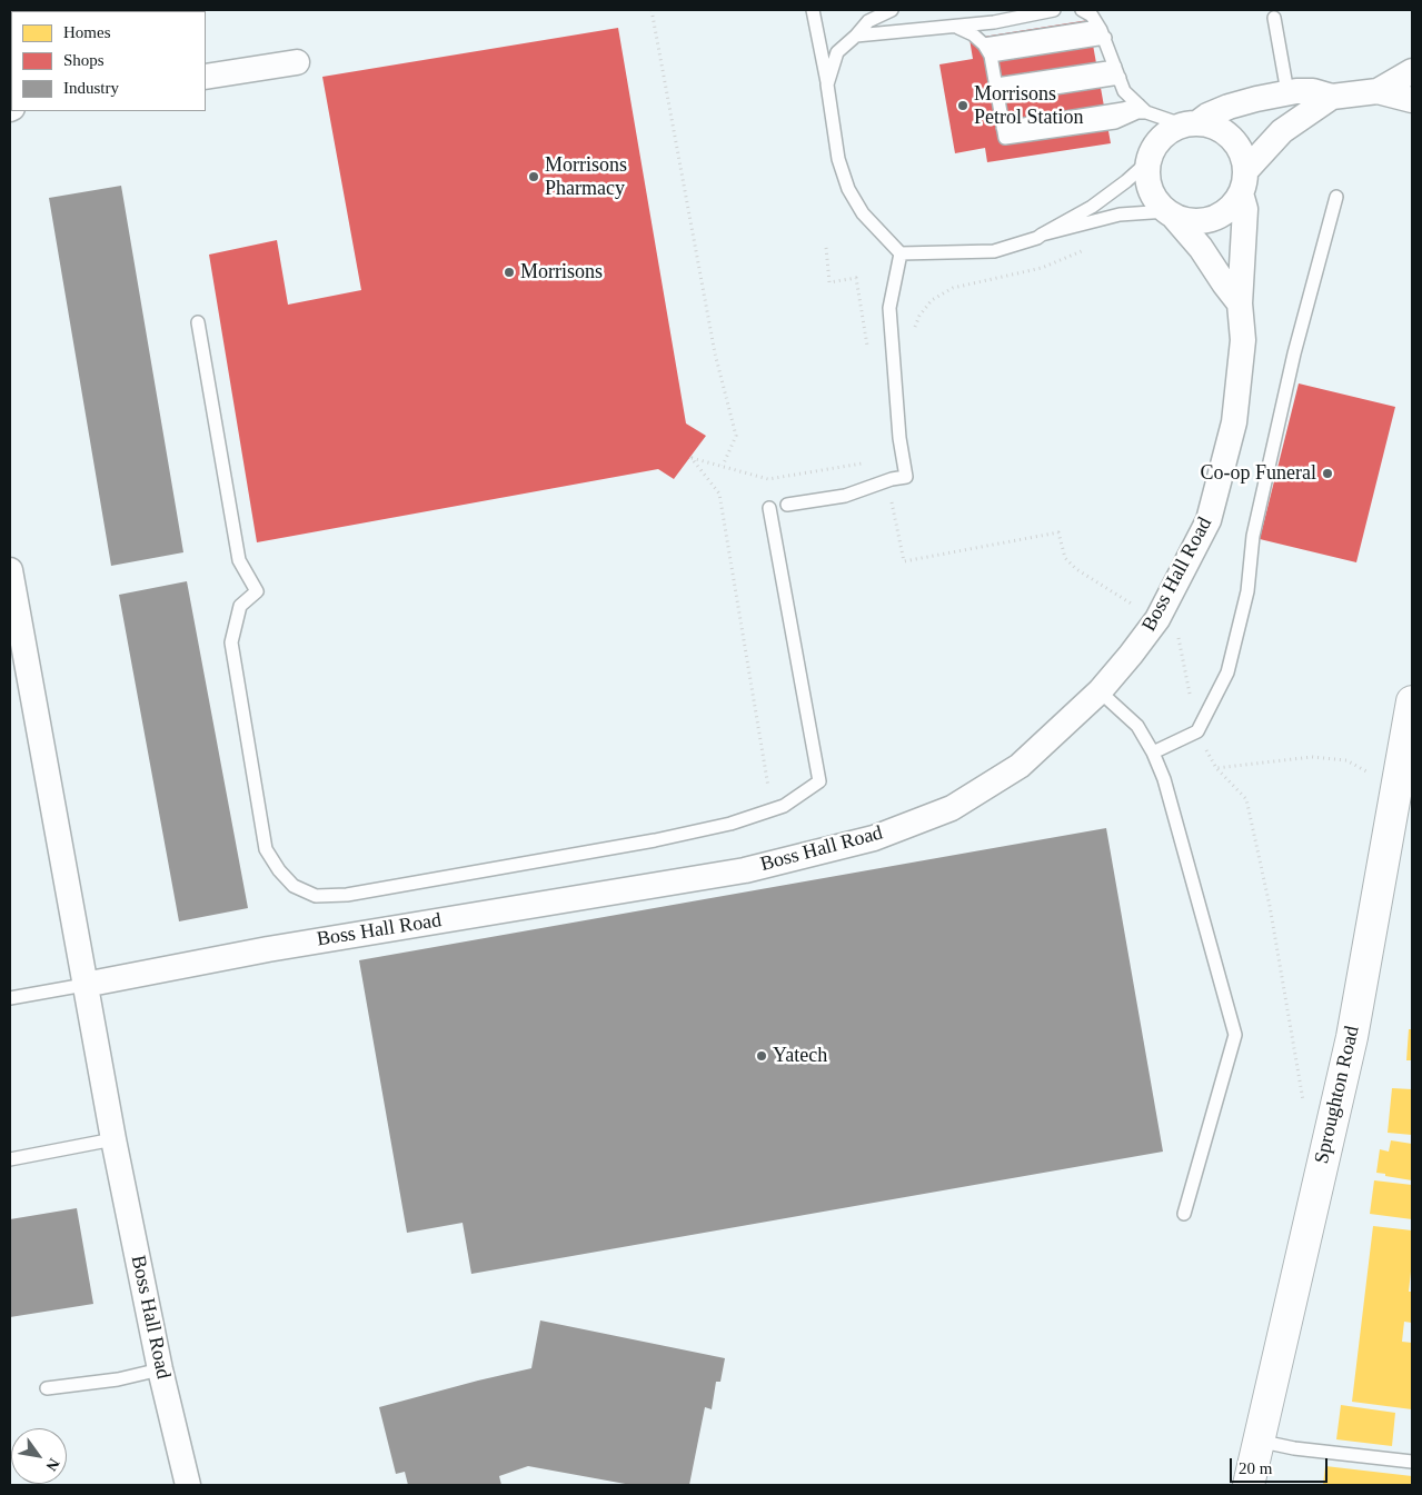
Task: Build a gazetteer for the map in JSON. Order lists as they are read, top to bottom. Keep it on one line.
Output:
{"streets":{"street":["Boss Hall Road","Sproughton Road"]},"places":["Morrisons Petrol Station","Morrisons Pharmacy","Morrisons","Co-op Funeral","Yatech"],"legend":["Homes","Shops","Industry"],"scale_bar":"20 m","north":"bottom right"}
